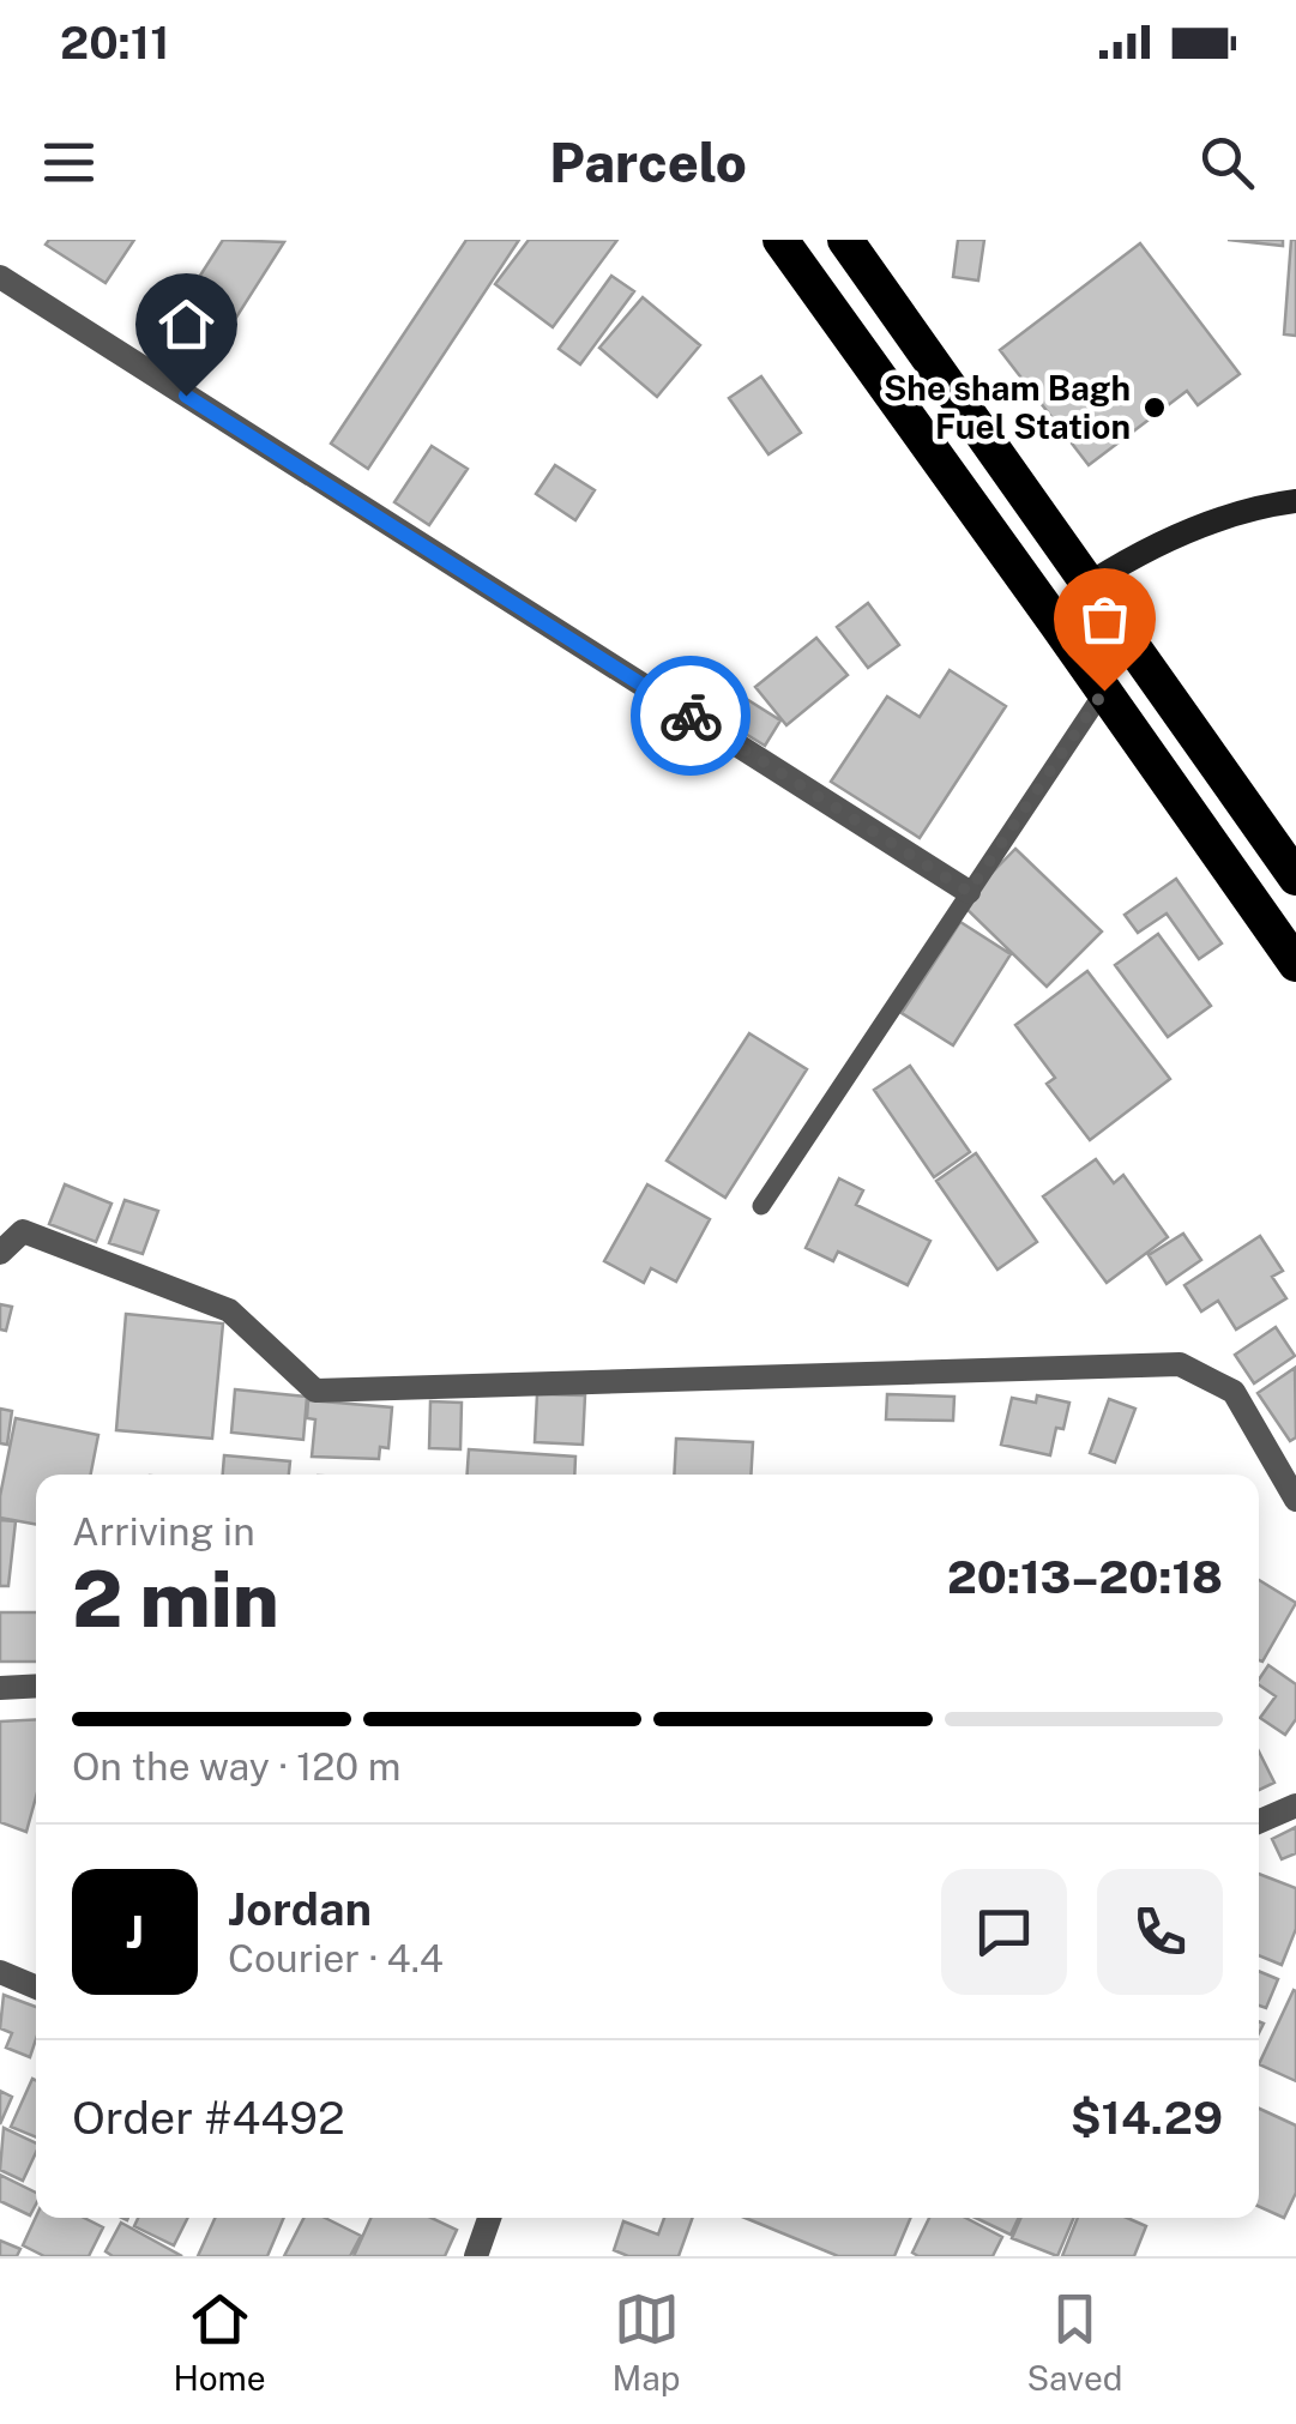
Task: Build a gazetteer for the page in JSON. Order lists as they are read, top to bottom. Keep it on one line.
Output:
{"places":["She sham Bagh Fuel Station"],"page":{"status":"20:11","header":"Parcelo","heading":["2 min","Arriving in","20:13–20:18"],"panel":["Jordan","Courier · 4.4","Order #4492","$14.29"],"bar":"On the way · 120 m","round":"J","tabs":["Home","Map","Saved"]}}
